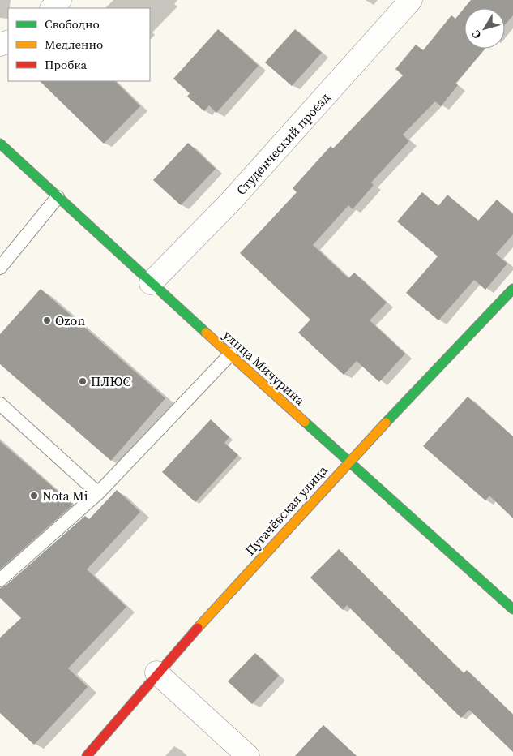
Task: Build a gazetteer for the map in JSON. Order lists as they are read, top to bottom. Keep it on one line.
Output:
{"streets":{"main road":["улица Мичурина","Пугачёвская улица"],"street":["Студенческий проезд"]},"crossings":[["Студенческий проезд","улица Мичурина"],["улица Мичурина","Пугачёвская улица"]],"places":["Ozon","ПЛЮС","Nota Mi"],"legend":["Свободно","Медленно","Пробка"],"north":"bottom left"}
